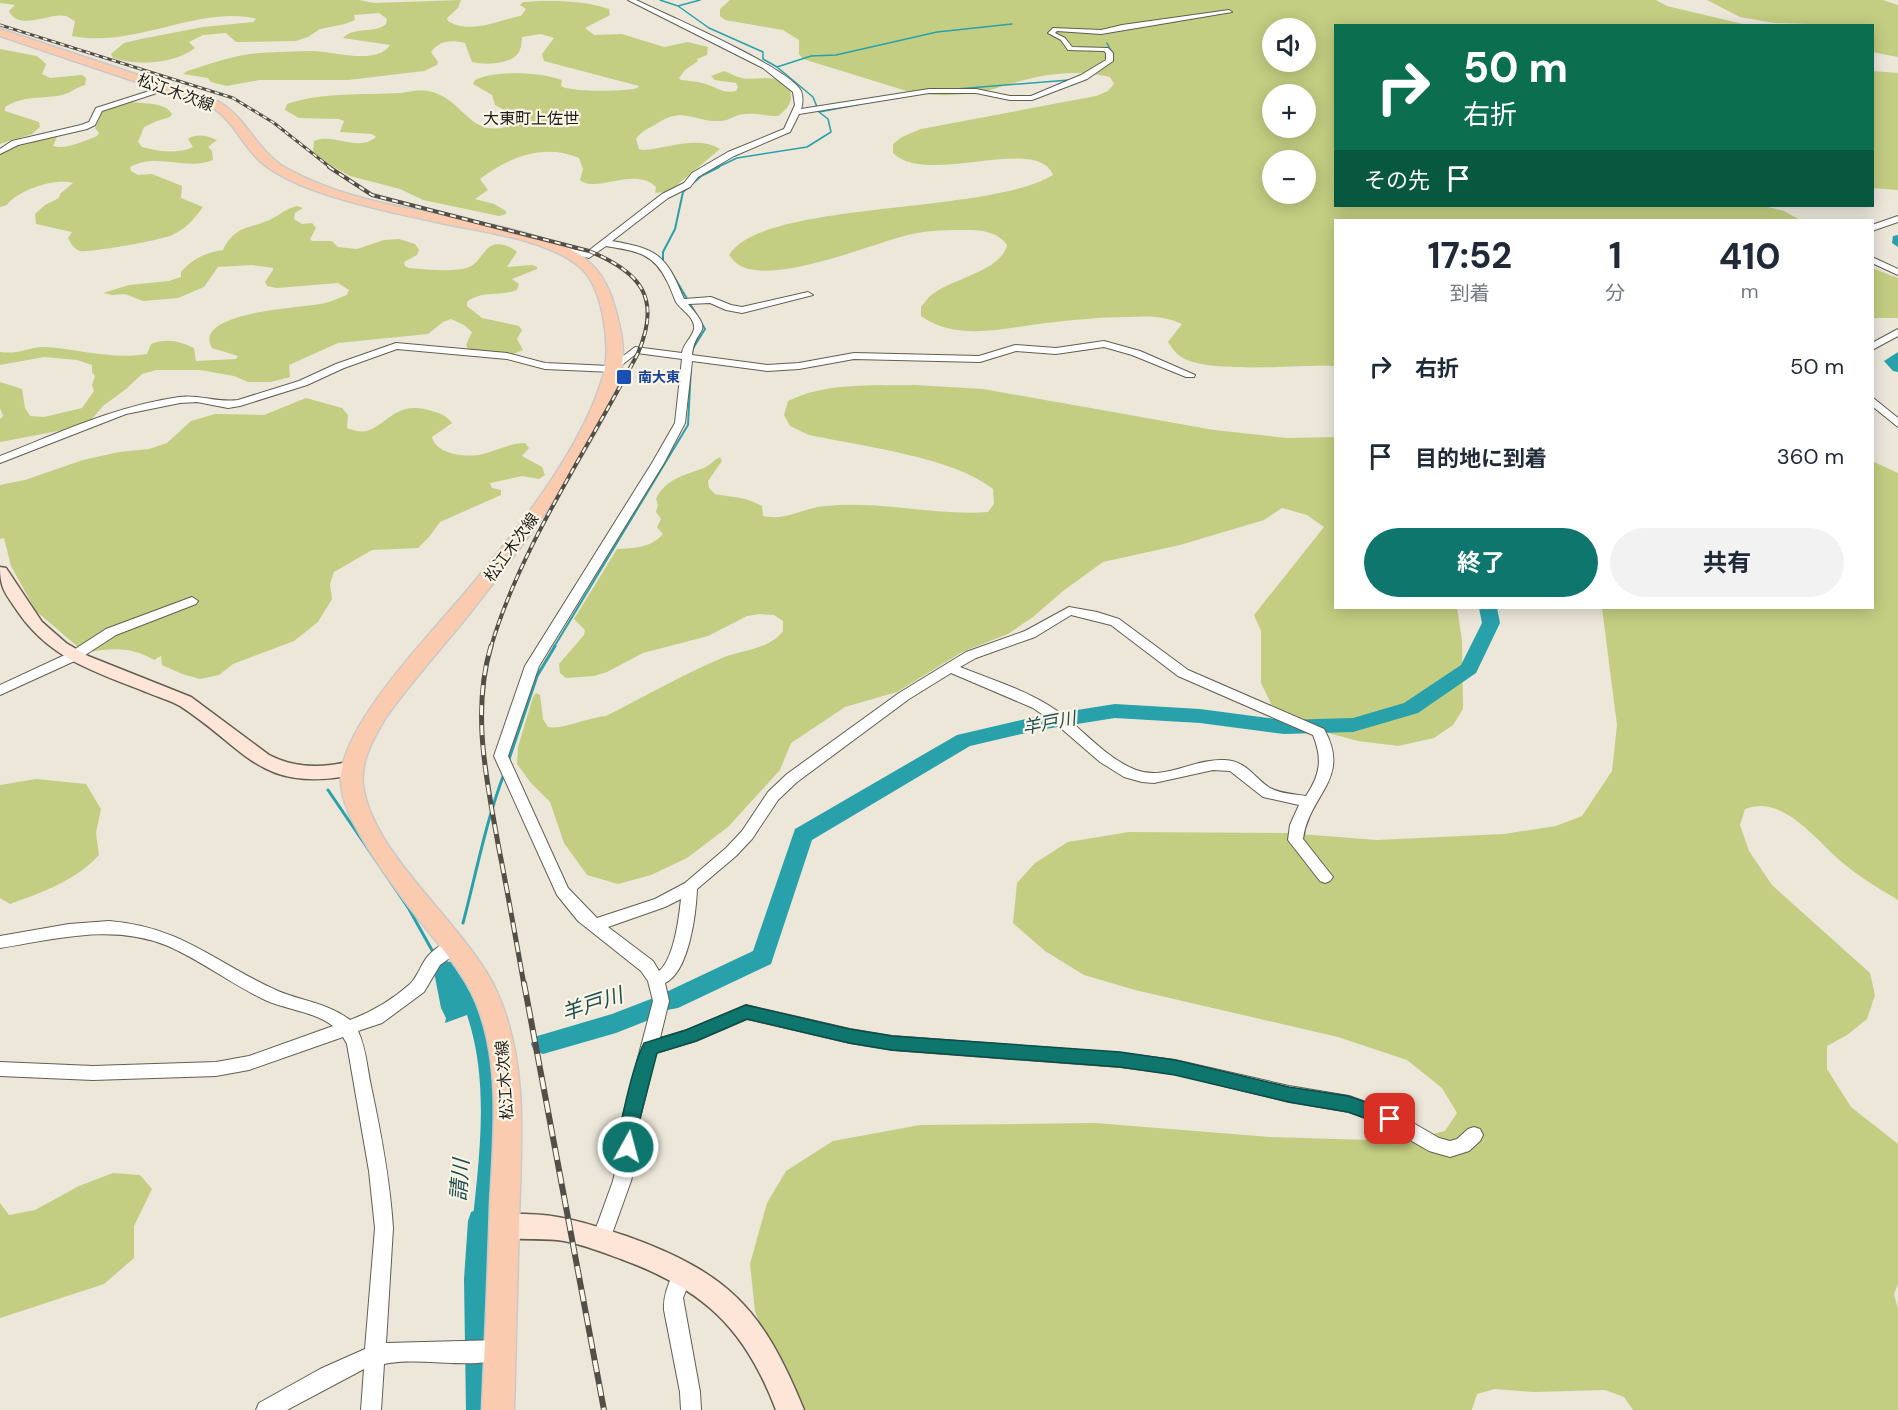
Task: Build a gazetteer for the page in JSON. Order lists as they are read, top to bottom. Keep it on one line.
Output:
{"streets":{"main road":["松江木次線"]},"districts":["大東町上佐世"],"water":["羊戸川","請川"],"places":{"transit":["南大東"]},"page":{"map_buttons":["+","−"],"turn":["50 m","右折"],"then":"その先","eta":["17:52","到着","1","分","410","m"],"list":[{"name":"右折","value":"50 m"},{"name":"目的地に到着","value":"360 m"}],"buttons":["終了","共有"]}}
